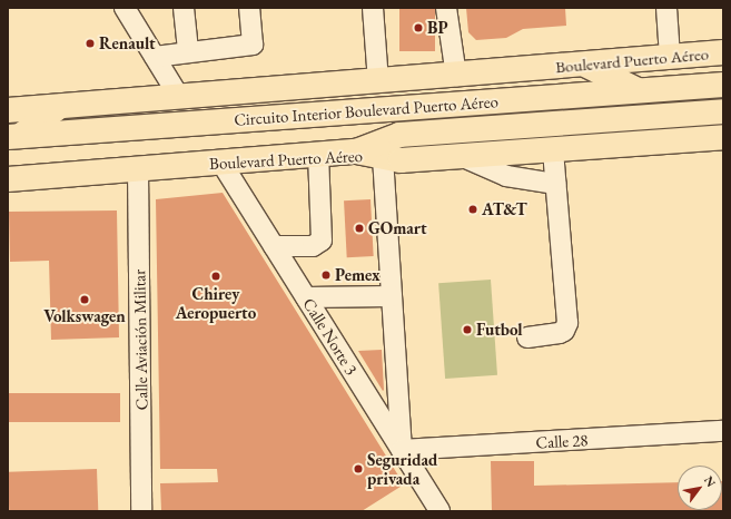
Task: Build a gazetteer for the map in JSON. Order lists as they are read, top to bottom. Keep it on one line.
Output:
{"streets":{"main road":["Boulevard Puerto Aéreo","Circuito Interior Boulevard Puerto Aéreo"],"street":["Calle Norte 3","Calle Aviación Militar","Calle 28"]},"crossings":[["Boulevard Puerto Aéreo","Circuito Interior Boulevard Puerto Aéreo"],["Boulevard Puerto Aéreo","Calle Norte 3"],["Boulevard Puerto Aéreo","Calle Aviación Militar"],["Calle Norte 3","Calle 28"]],"places":["BP","Renault","AT&T","GOmart","Pemex","Chirey Aeropuerto","Volkswagen","Futbol","Seguridad privada"],"north":"top right"}
